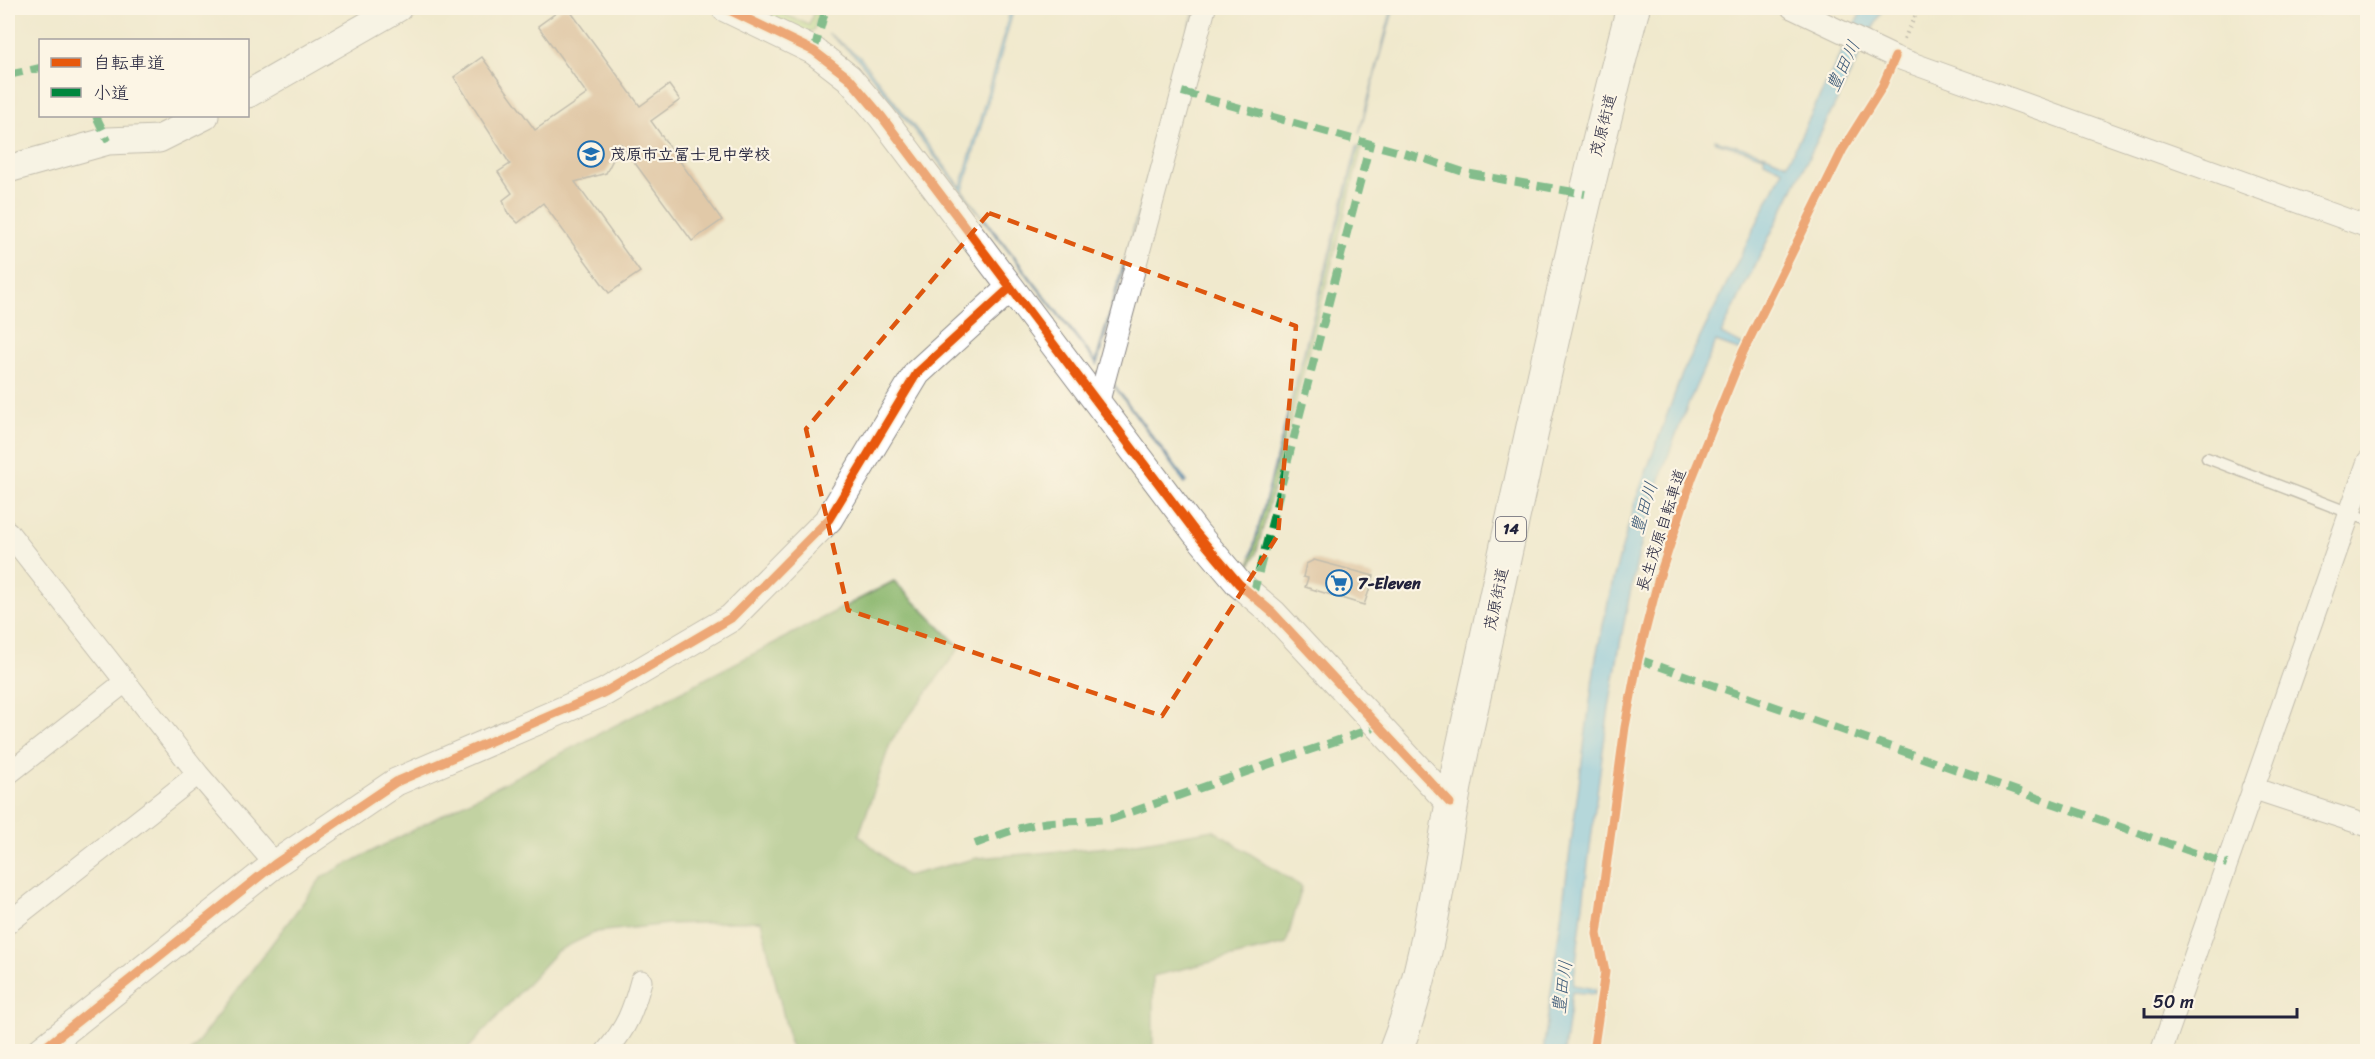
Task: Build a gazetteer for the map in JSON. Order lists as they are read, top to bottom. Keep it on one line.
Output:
{"streets":{"main road":["茂原街道","14"],"cycle path":["長生茂原自転車道"]},"water":["豊田川"],"places":{"school or university":["茂原市立冨士見中学校"],"supermarket":["7-Eleven"]},"legend":["自転車道","小道"],"scale_bar":"50 m"}
